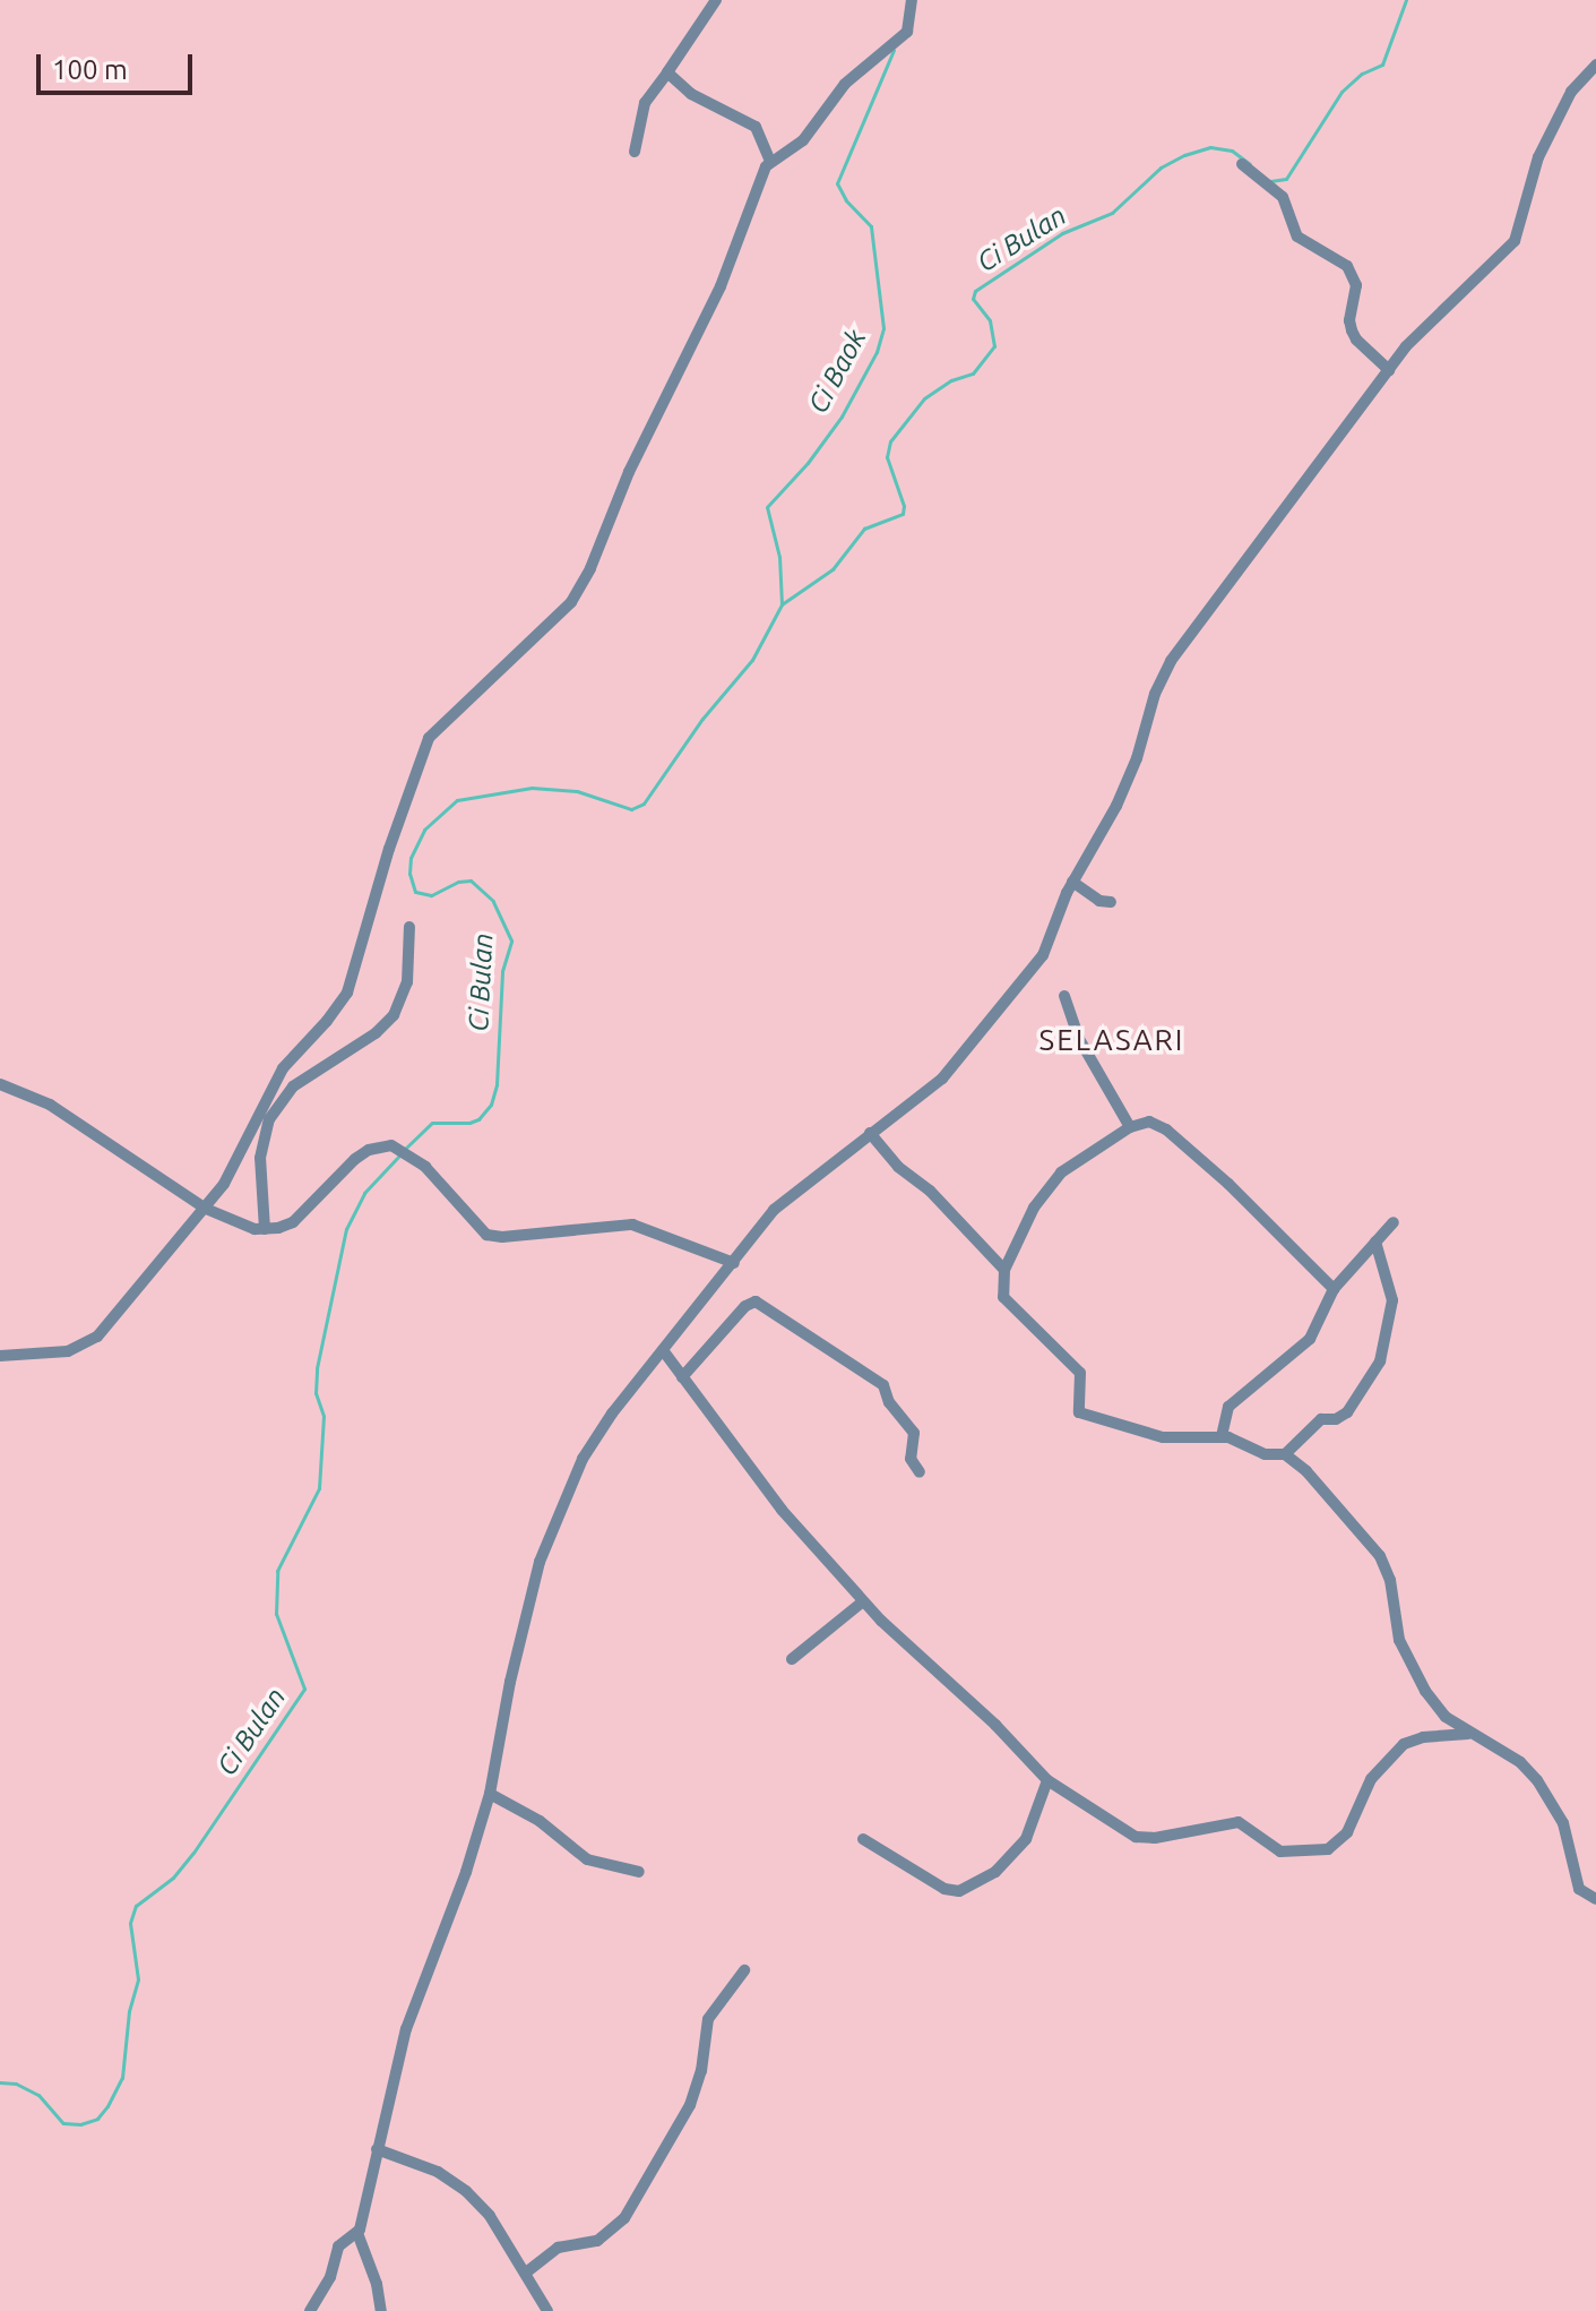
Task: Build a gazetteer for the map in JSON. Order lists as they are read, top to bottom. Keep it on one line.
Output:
{"districts":["SELASARI"],"water":["Ci Bulan","Ci Baok"],"scale_bar":"100 m"}
